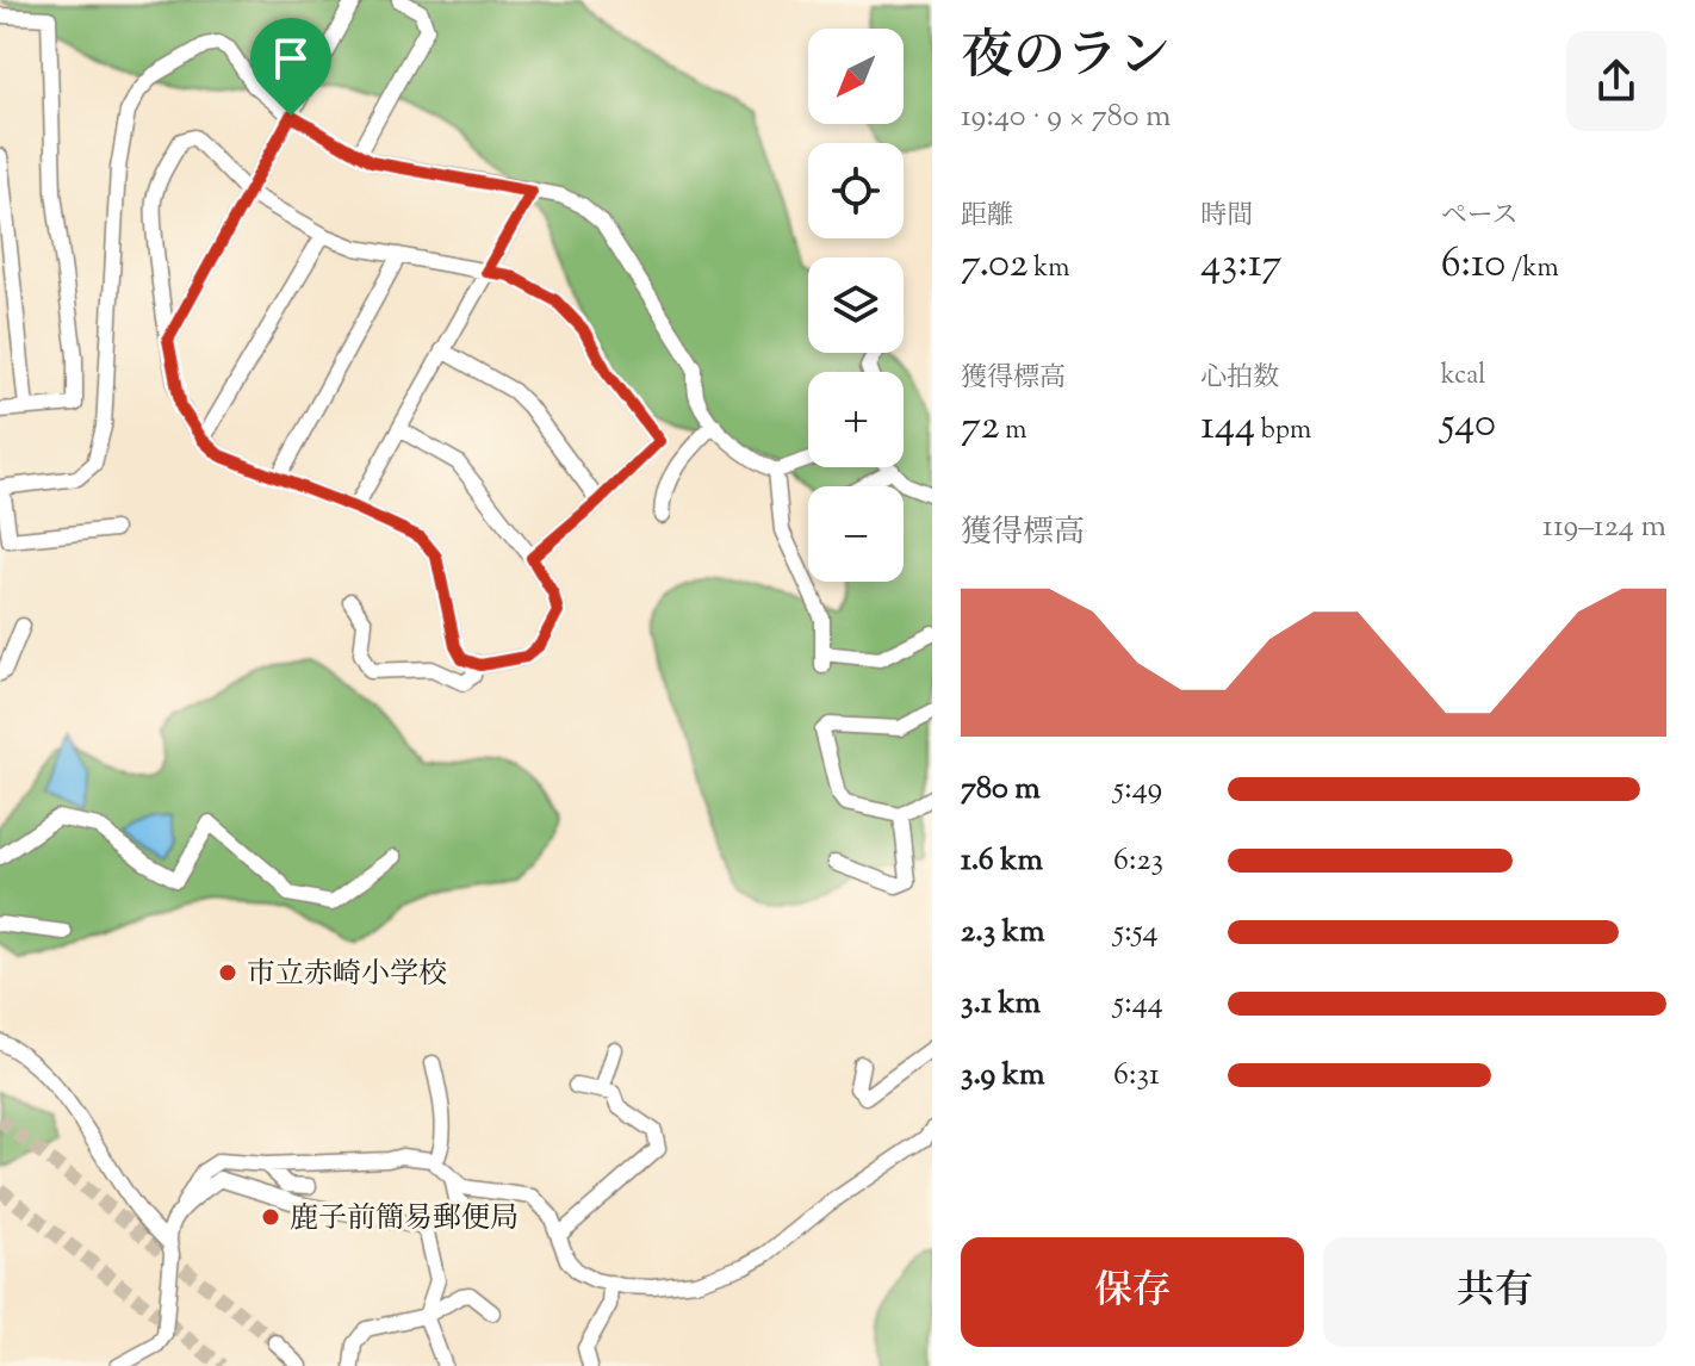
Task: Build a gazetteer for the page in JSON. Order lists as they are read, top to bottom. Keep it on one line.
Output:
{"places":["市立赤崎小学校","鹿子前簡易郵便局"],"north":"bottom left","page":{"heading":["夜のラン","19:40 · 9 × 780 m"],"map_buttons":["+","−"],"stats":[["距離","7.02 km"],["時間","43:17"],["ペース","6:10 /km"],["獲得標高","72 m"],["心拍数","144 bpm"],["kcal","540"]],"chart":["獲得標高","119–124 m"],"list":[{"name":"780 m","note":"5:49"},{"name":"1.6 km","note":"6:23"},{"name":"2.3 km","note":"5:54"},{"name":"3.1 km","note":"5:44"},{"name":"3.9 km","note":"6:31"}],"buttons":["保存","共有"]}}
